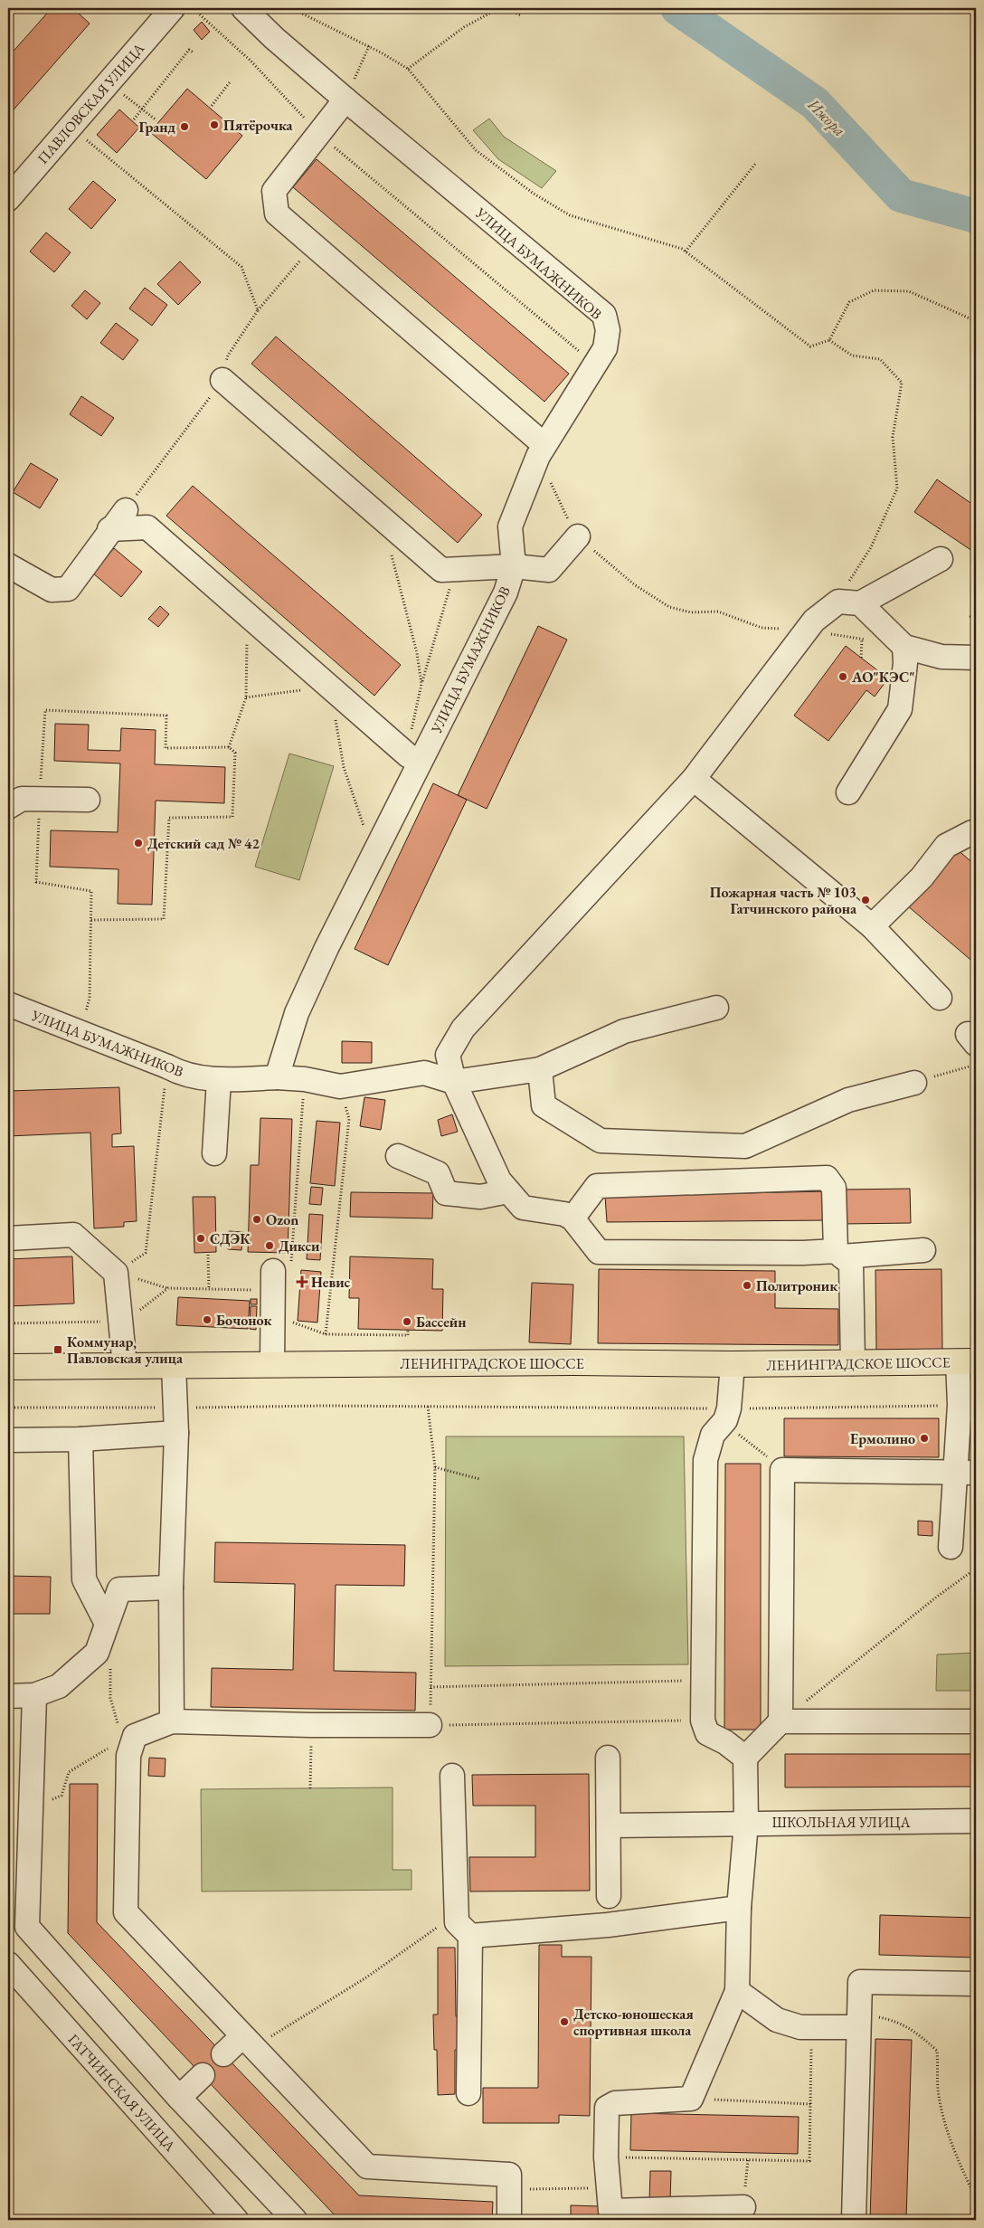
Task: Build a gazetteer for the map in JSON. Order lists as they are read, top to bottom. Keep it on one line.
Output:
{"streets":{"main road":["ЛЕНИНГРАДСКОЕ ШОССЕ"],"street":["ПАВЛОВСКАЯ УЛИЦА","УЛИЦА БУМАЖНИКОВ","ШКОЛЬНАЯ УЛИЦА","ГАТЧИНСКАЯ УЛИЦА"]},"water":["Ижора"],"places":{"other":["Пятёрочка","Гранд","АО\"КЭС\"","Детский сад № 42","Пожарная часть № 103 Гатчинского района","Ozon","СДЭК","Дикси","Политроник","Бочонок","Бассейн","Ермолино","Детско-юношеская спортивная школа"],"health":["Невис"],"transit":["Коммунар, Павловская улица"]}}
